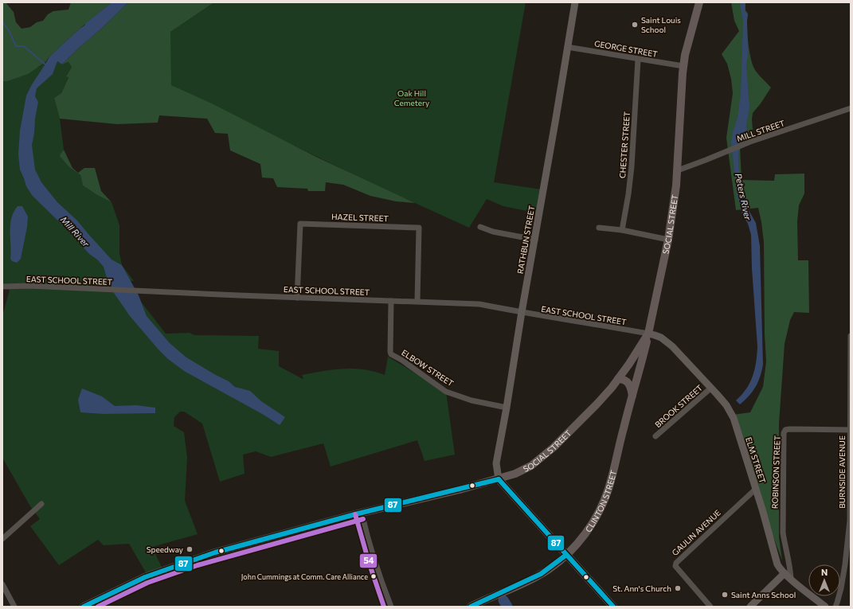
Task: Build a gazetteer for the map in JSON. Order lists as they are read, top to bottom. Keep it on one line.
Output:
{"streets":{"main road":["SOCIAL STREET","RATHBUN STREET","ELM STREET","CLINTON STREET"],"street":["GEORGE STREET","MILL STREET","CHESTER STREET","HAZEL STREET","EAST SCHOOL STREET","ELBOW STREET","BROOK STREET","ROBINSON STREET","BURNSIDE AVENUE","GAULIN AVENUE"]},"crossings":[["GEORGE STREET","CHESTER STREET"],["GEORGE STREET","SOCIAL STREET"],["GEORGE STREET","RATHBUN STREET"],["MILL STREET","SOCIAL STREET"],["HAZEL STREET","EAST SCHOOL STREET"],["SOCIAL STREET","RATHBUN STREET"],["SOCIAL STREET","EAST SCHOOL STREET"],["SOCIAL STREET","ELM STREET"],["SOCIAL STREET","CLINTON STREET"],["RATHBUN STREET","EAST SCHOOL STREET"],["RATHBUN STREET","ELBOW STREET"],["EAST SCHOOL STREET","ELBOW STREET"],["EAST SCHOOL STREET","ELM STREET"],["EAST SCHOOL STREET","CLINTON STREET"],["BROOK STREET","ELM STREET"],["ELM STREET","ROBINSON STREET"],["ELM STREET","CLINTON STREET"],["ELM STREET","GAULIN AVENUE"],["ROBINSON STREET","BURNSIDE AVENUE"]],"water":["Peters River","Mill River"],"parks":["Oak Hill Cemetery"],"places":["Saint Louis School","Speedway","John Cummings at Comm. Care Alliance","St. Ann's Church","Saint Anns School"],"lines":["transit line 87","transit line 54"],"north":"top"}
